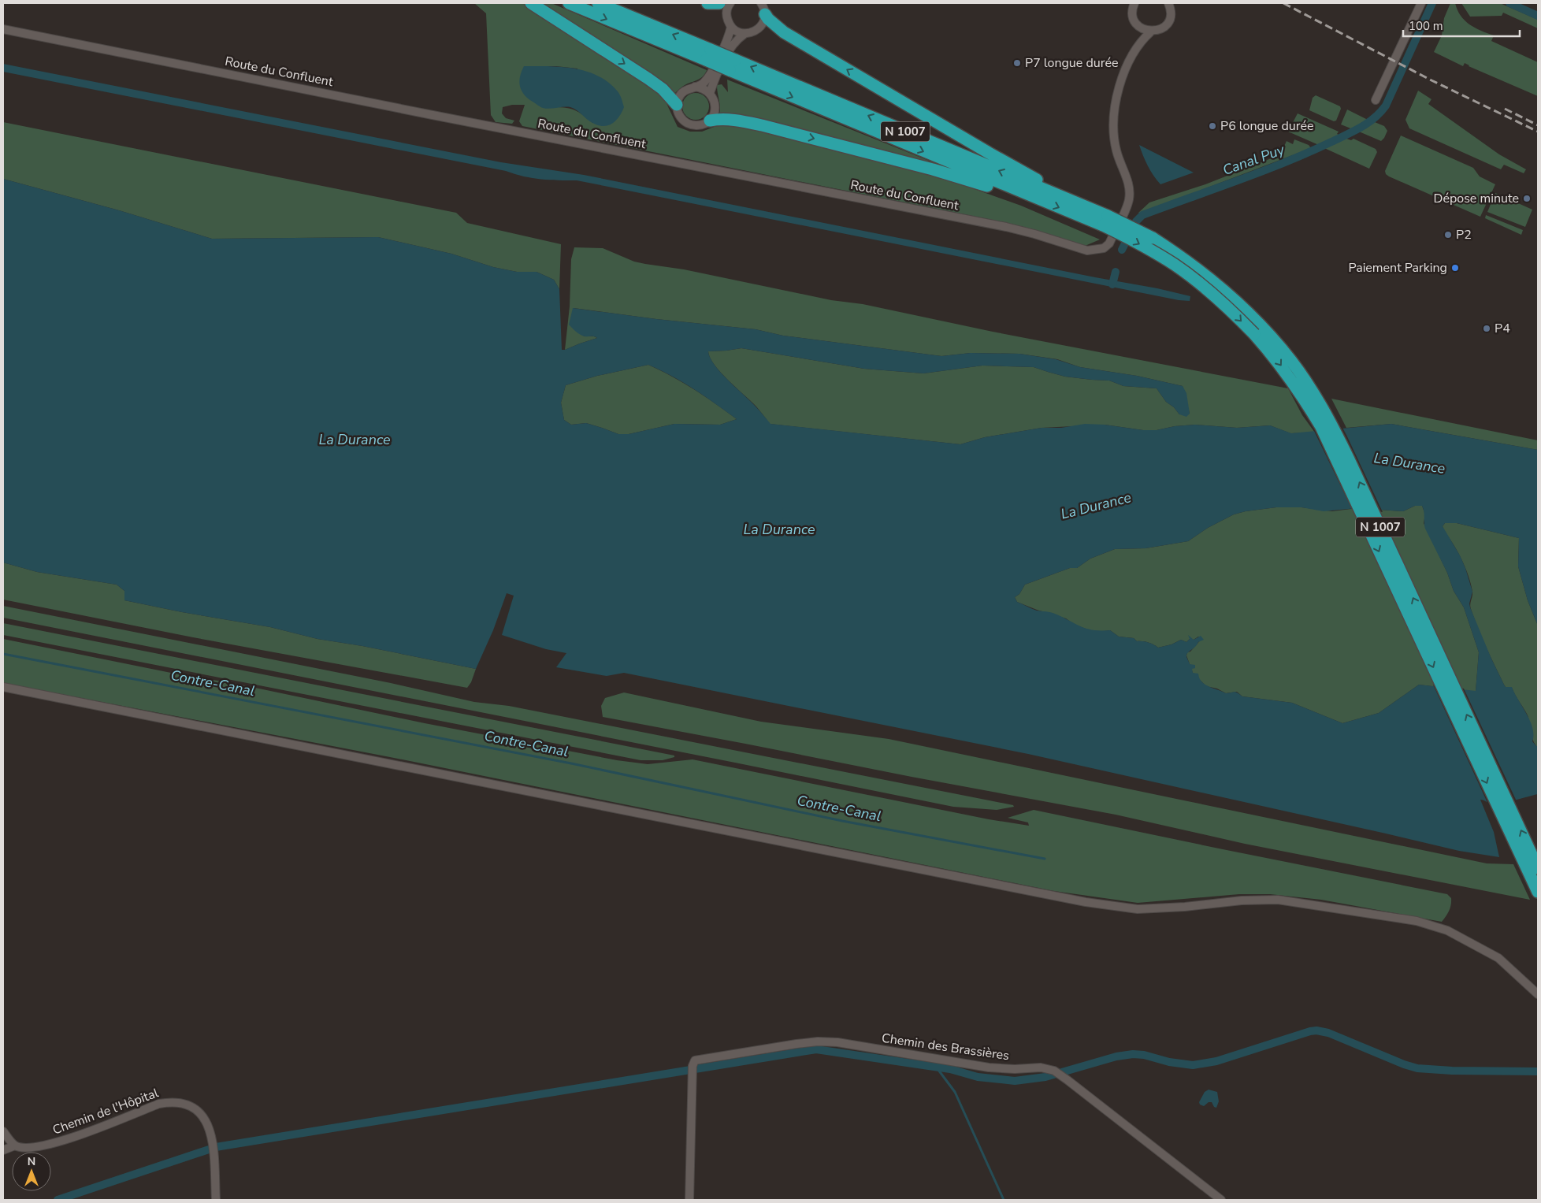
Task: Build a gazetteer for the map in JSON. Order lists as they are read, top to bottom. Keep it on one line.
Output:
{"streets":{"highway":["N 1007"],"street":["Route du Confluent","Chemin des Brassières","Chemin de l'Hôpital"]},"water":["Canal Puy","La Durance","Contre-Canal"],"places":["P7 longue durée","P6 longue durée","Dépose minute","P2","Paiement Parking","P4"],"scale_bar":"100 m","north":"top"}
